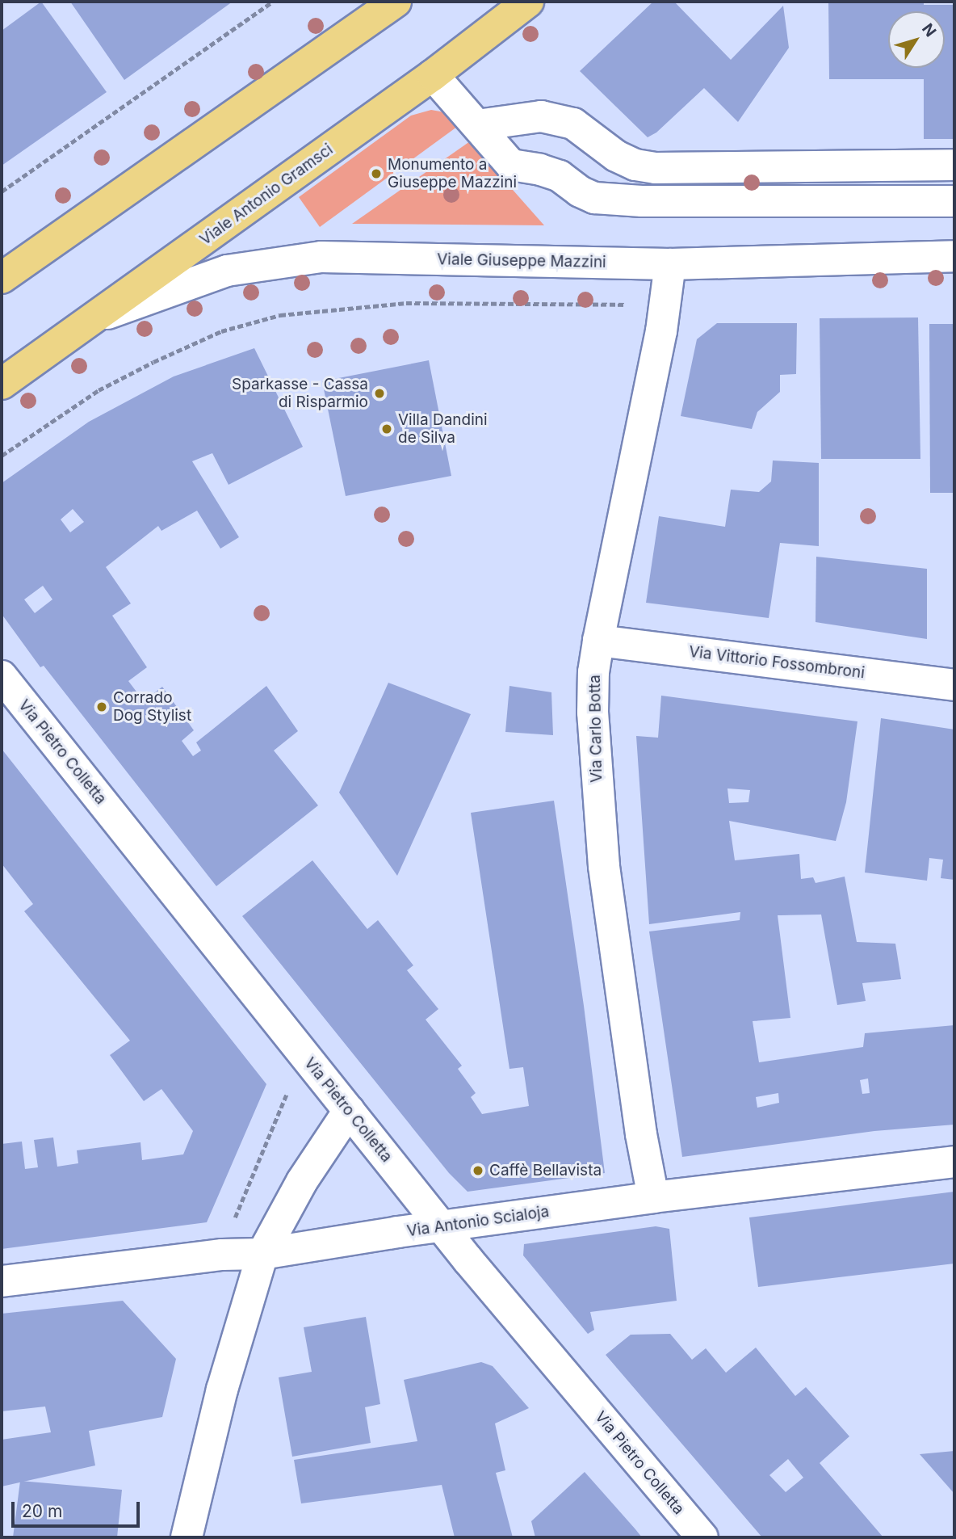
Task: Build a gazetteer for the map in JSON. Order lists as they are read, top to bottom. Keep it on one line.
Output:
{"streets":{"main road":["Viale Antonio Gramsci"],"street":["Viale Giuseppe Mazzini","Via Vittorio Fossombroni","Via Carlo Botta","Via Pietro Colletta","Via Antonio Scialoja"]},"crossings":[["Viale Antonio Gramsci","Viale Giuseppe Mazzini"],["Viale Giuseppe Mazzini","Via Carlo Botta"],["Via Vittorio Fossombroni","Via Carlo Botta"],["Via Carlo Botta","Via Antonio Scialoja"],["Via Pietro Colletta","Via Antonio Scialoja"]],"places":["Monumento a Giuseppe Mazzini","Sparkasse - Cassa di Risparmio","Villa Dandini de Silva","Corrado Dog Stylist","Caffè Bellavista"],"scale_bar":"20 m","north":"top right"}
